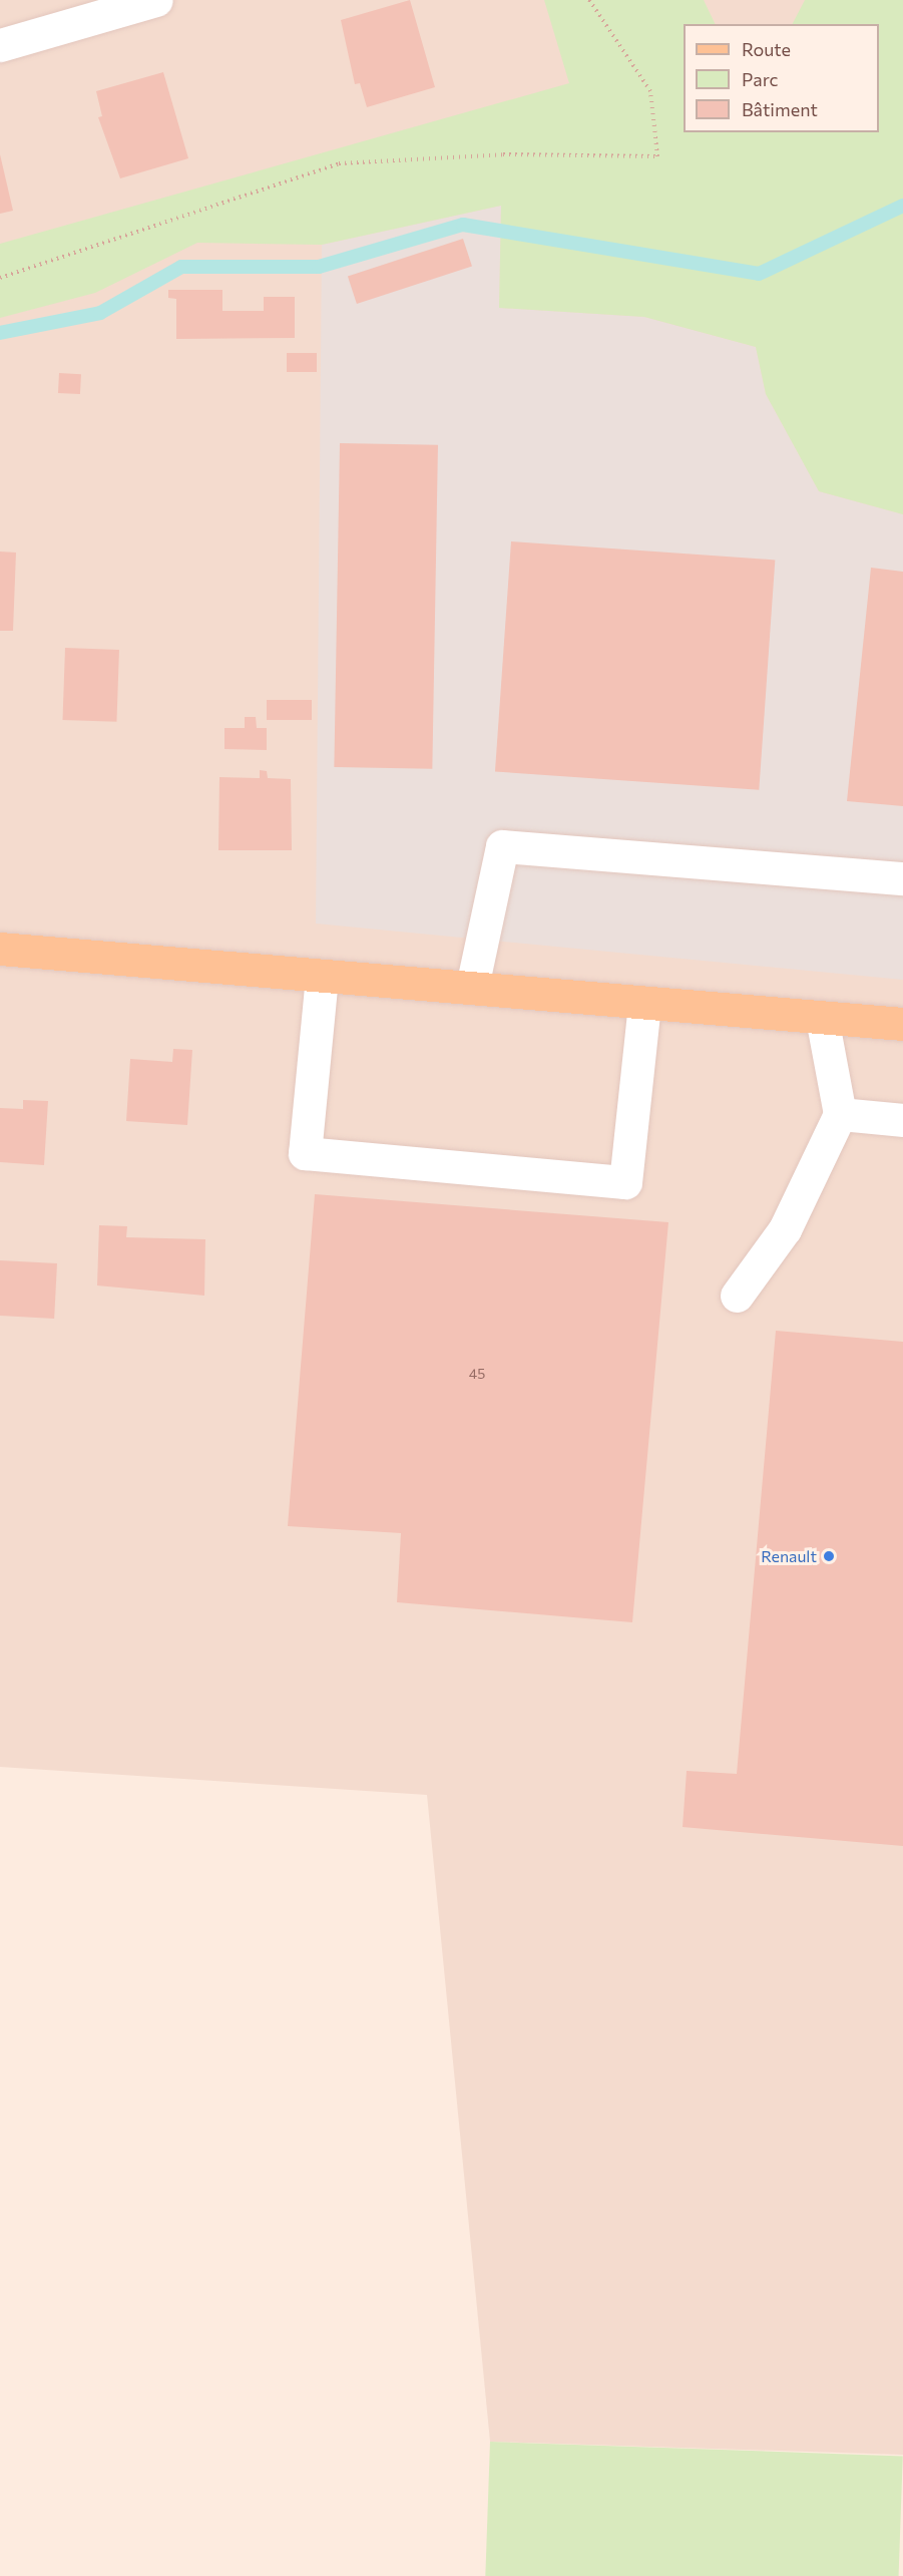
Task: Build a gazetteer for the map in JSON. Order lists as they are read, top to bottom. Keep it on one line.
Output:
{"places":["Renault"],"house_numbers":["45"],"legend":["Route","Parc","Bâtiment"]}
